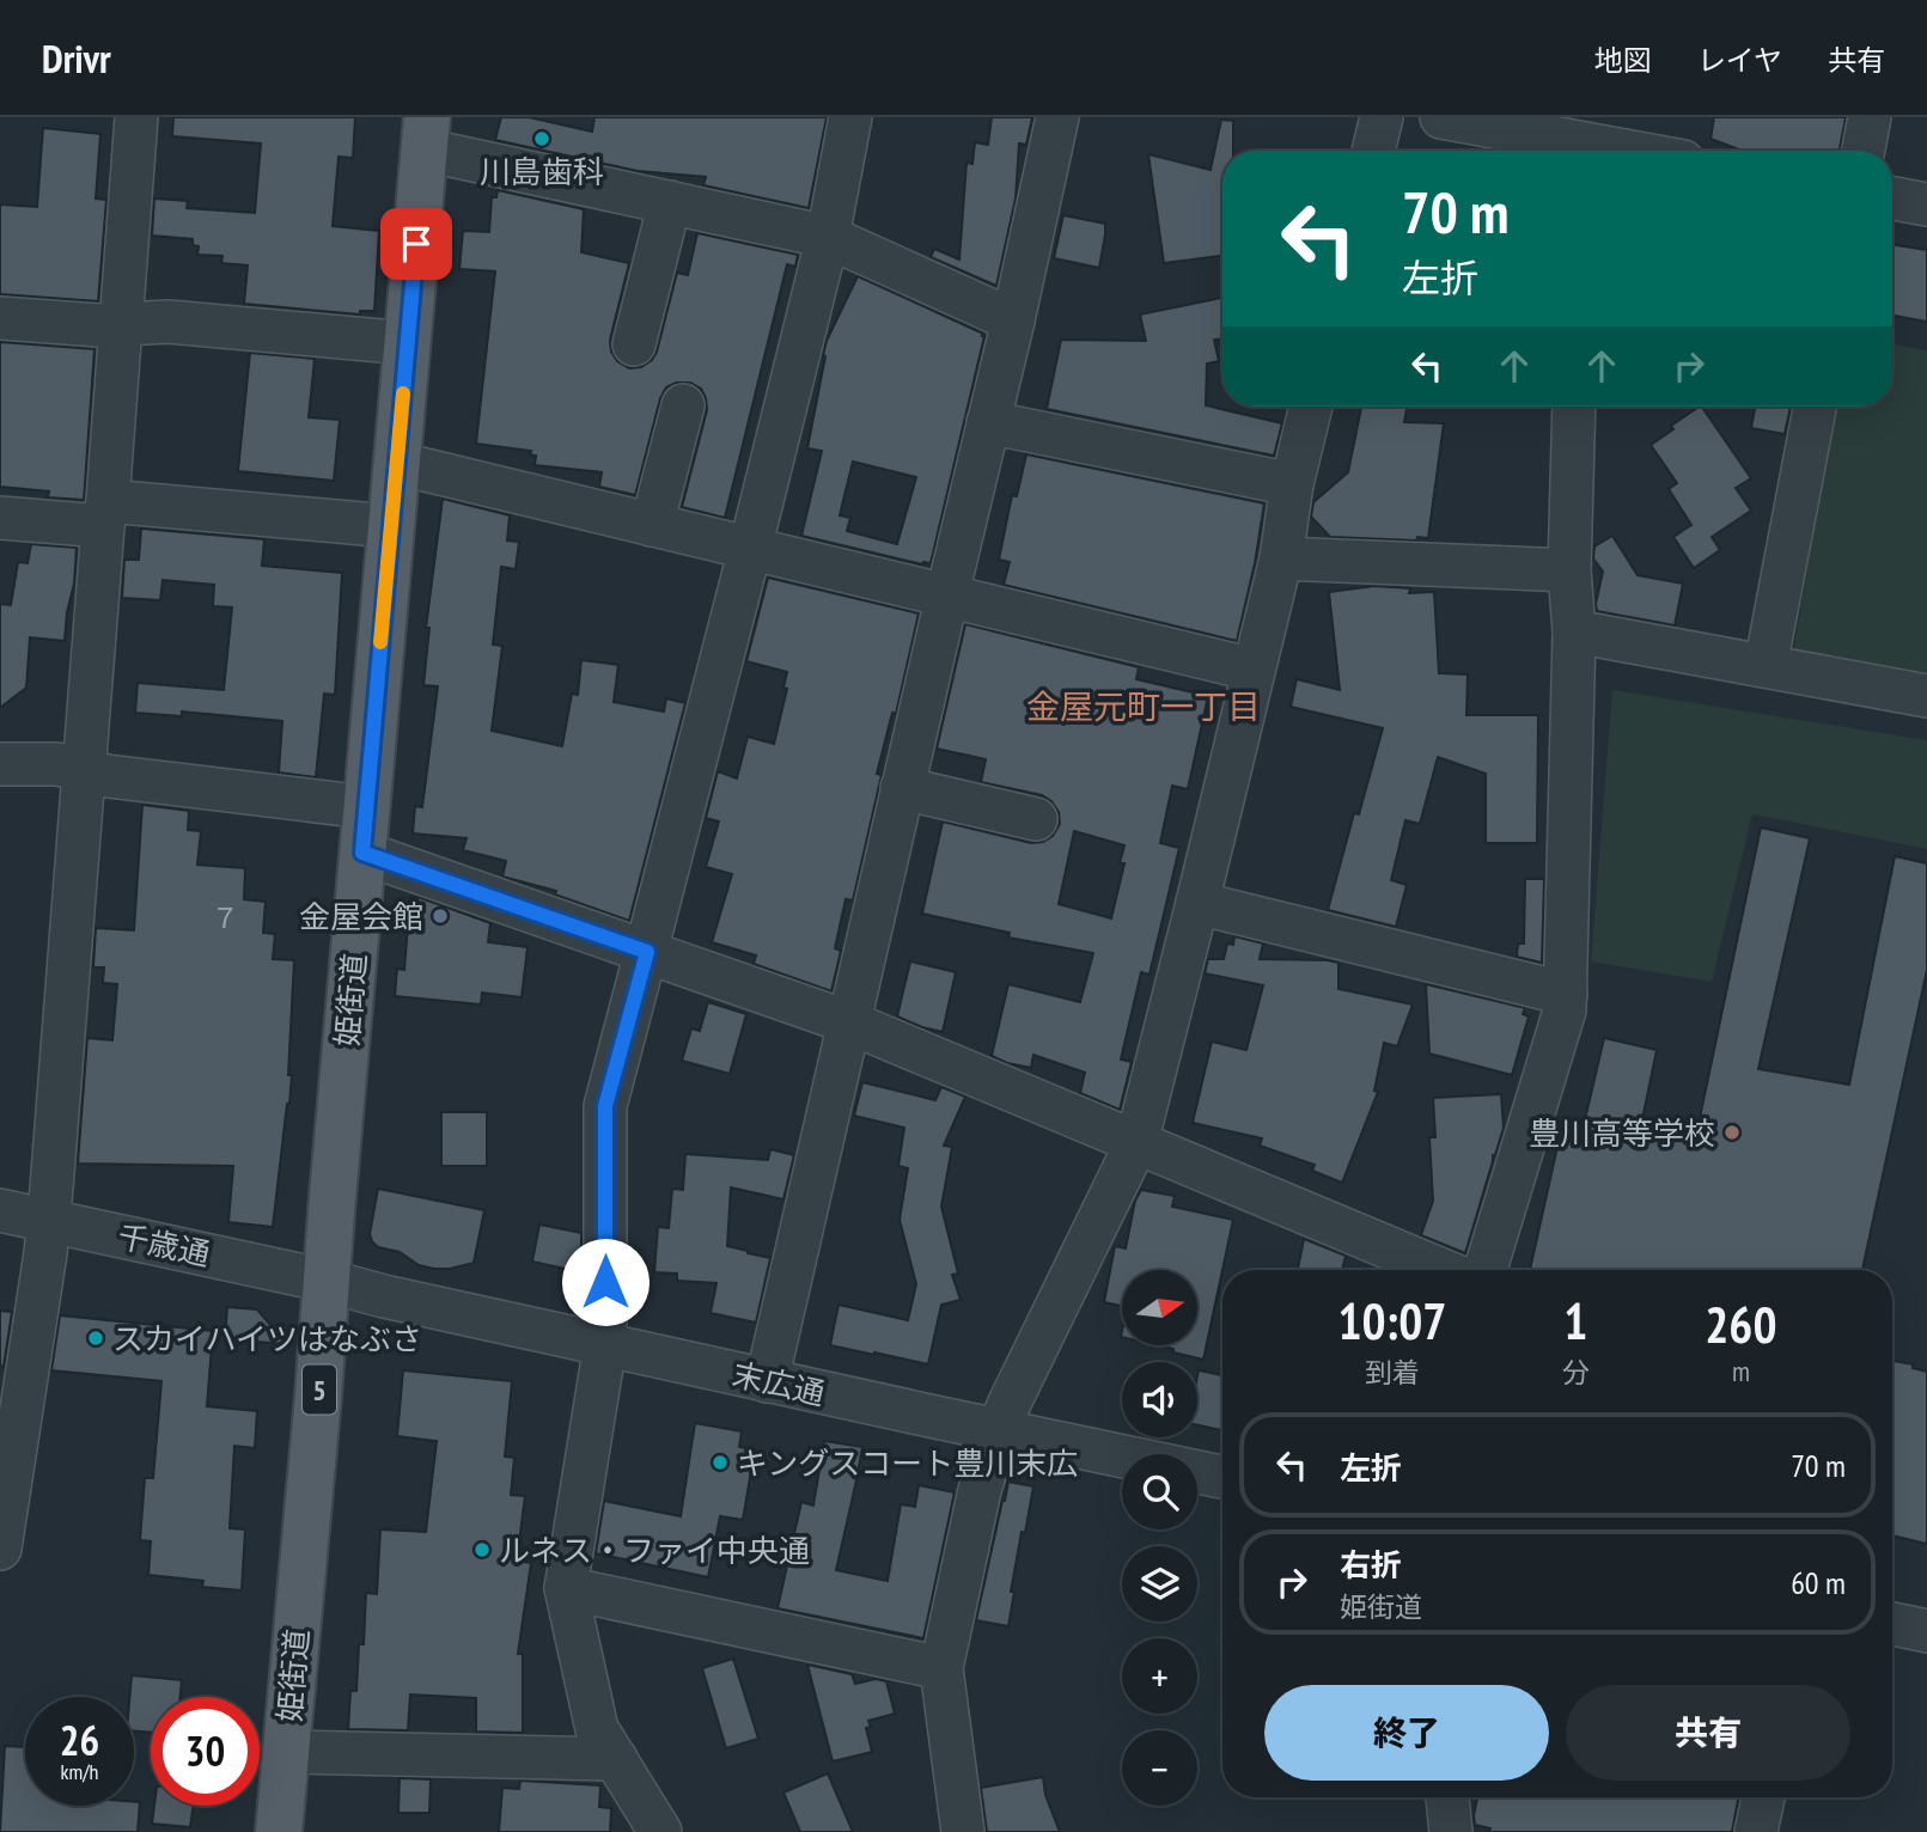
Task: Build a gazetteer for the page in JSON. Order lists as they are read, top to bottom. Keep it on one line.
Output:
{"streets":{"main road":["姫街道","5"],"street":["千歳通","末広通"]},"crossings":[["姫街道","千歳通"],["姫街道","末広通"],["千歳通","末広通"]],"districts":["金屋元町一丁目"],"places":["川島歯科","金屋会館","豊川高等学校","スカイハイツはなぶさ","キングスコート豊川末広","ルネス・ファイ中央通"],"house_numbers":["７"],"north":"right","page":{"header":"Drivr","nav":["地図","レイヤ","共有"],"turn":["70 m","左折"],"map_buttons":["+","−"],"eta":["10:07","到着","1","分","260","m"],"list":[{"name":"左折","value":"70 m"},{"name":"右折","note":"姫街道","value":"60 m"}],"buttons":["終了","共有"],"speed":"26 km/h","limit":"30"}}
